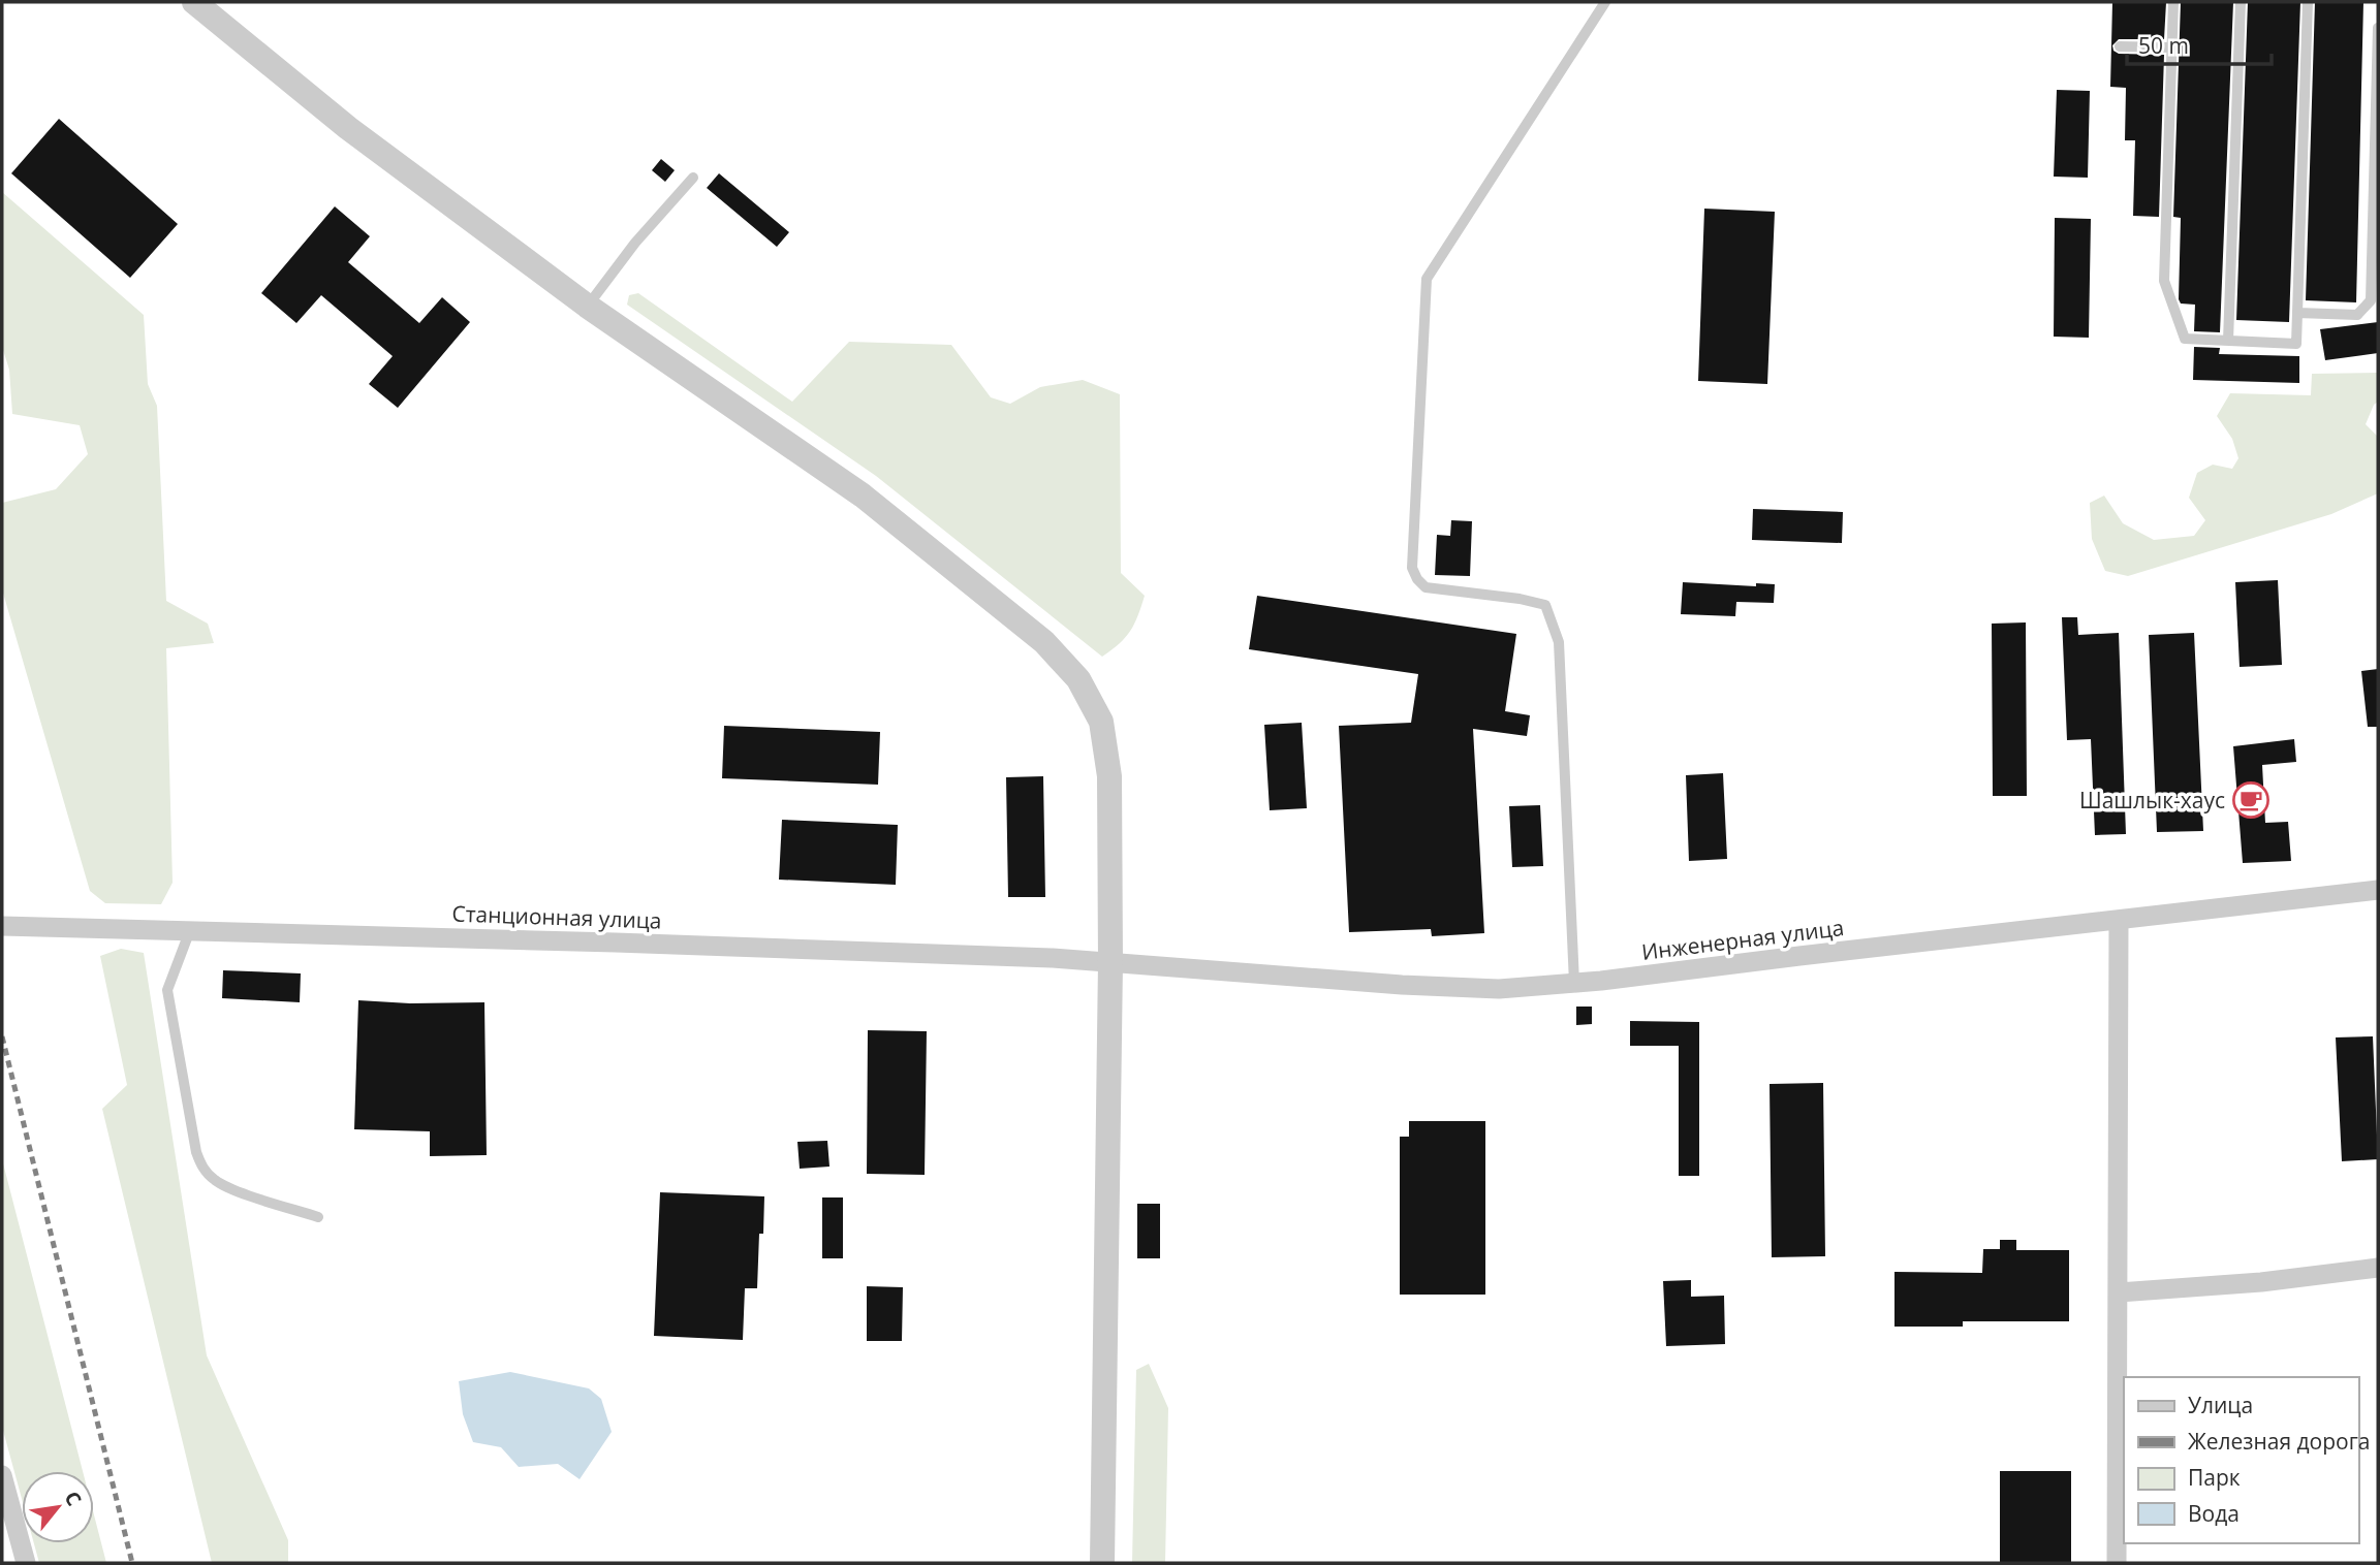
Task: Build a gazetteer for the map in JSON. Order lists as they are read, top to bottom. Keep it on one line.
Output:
{"streets":{"street":["Станционная улица","Инженерная улица"]},"crossings":[["Станционная улица","Инженерная улица"]],"places":{"cafe":["Шашлык-хаус"]},"legend":["Улица","Железная дорога","Парк","Вода"],"scale_bar":"50 m","north":"top right"}
